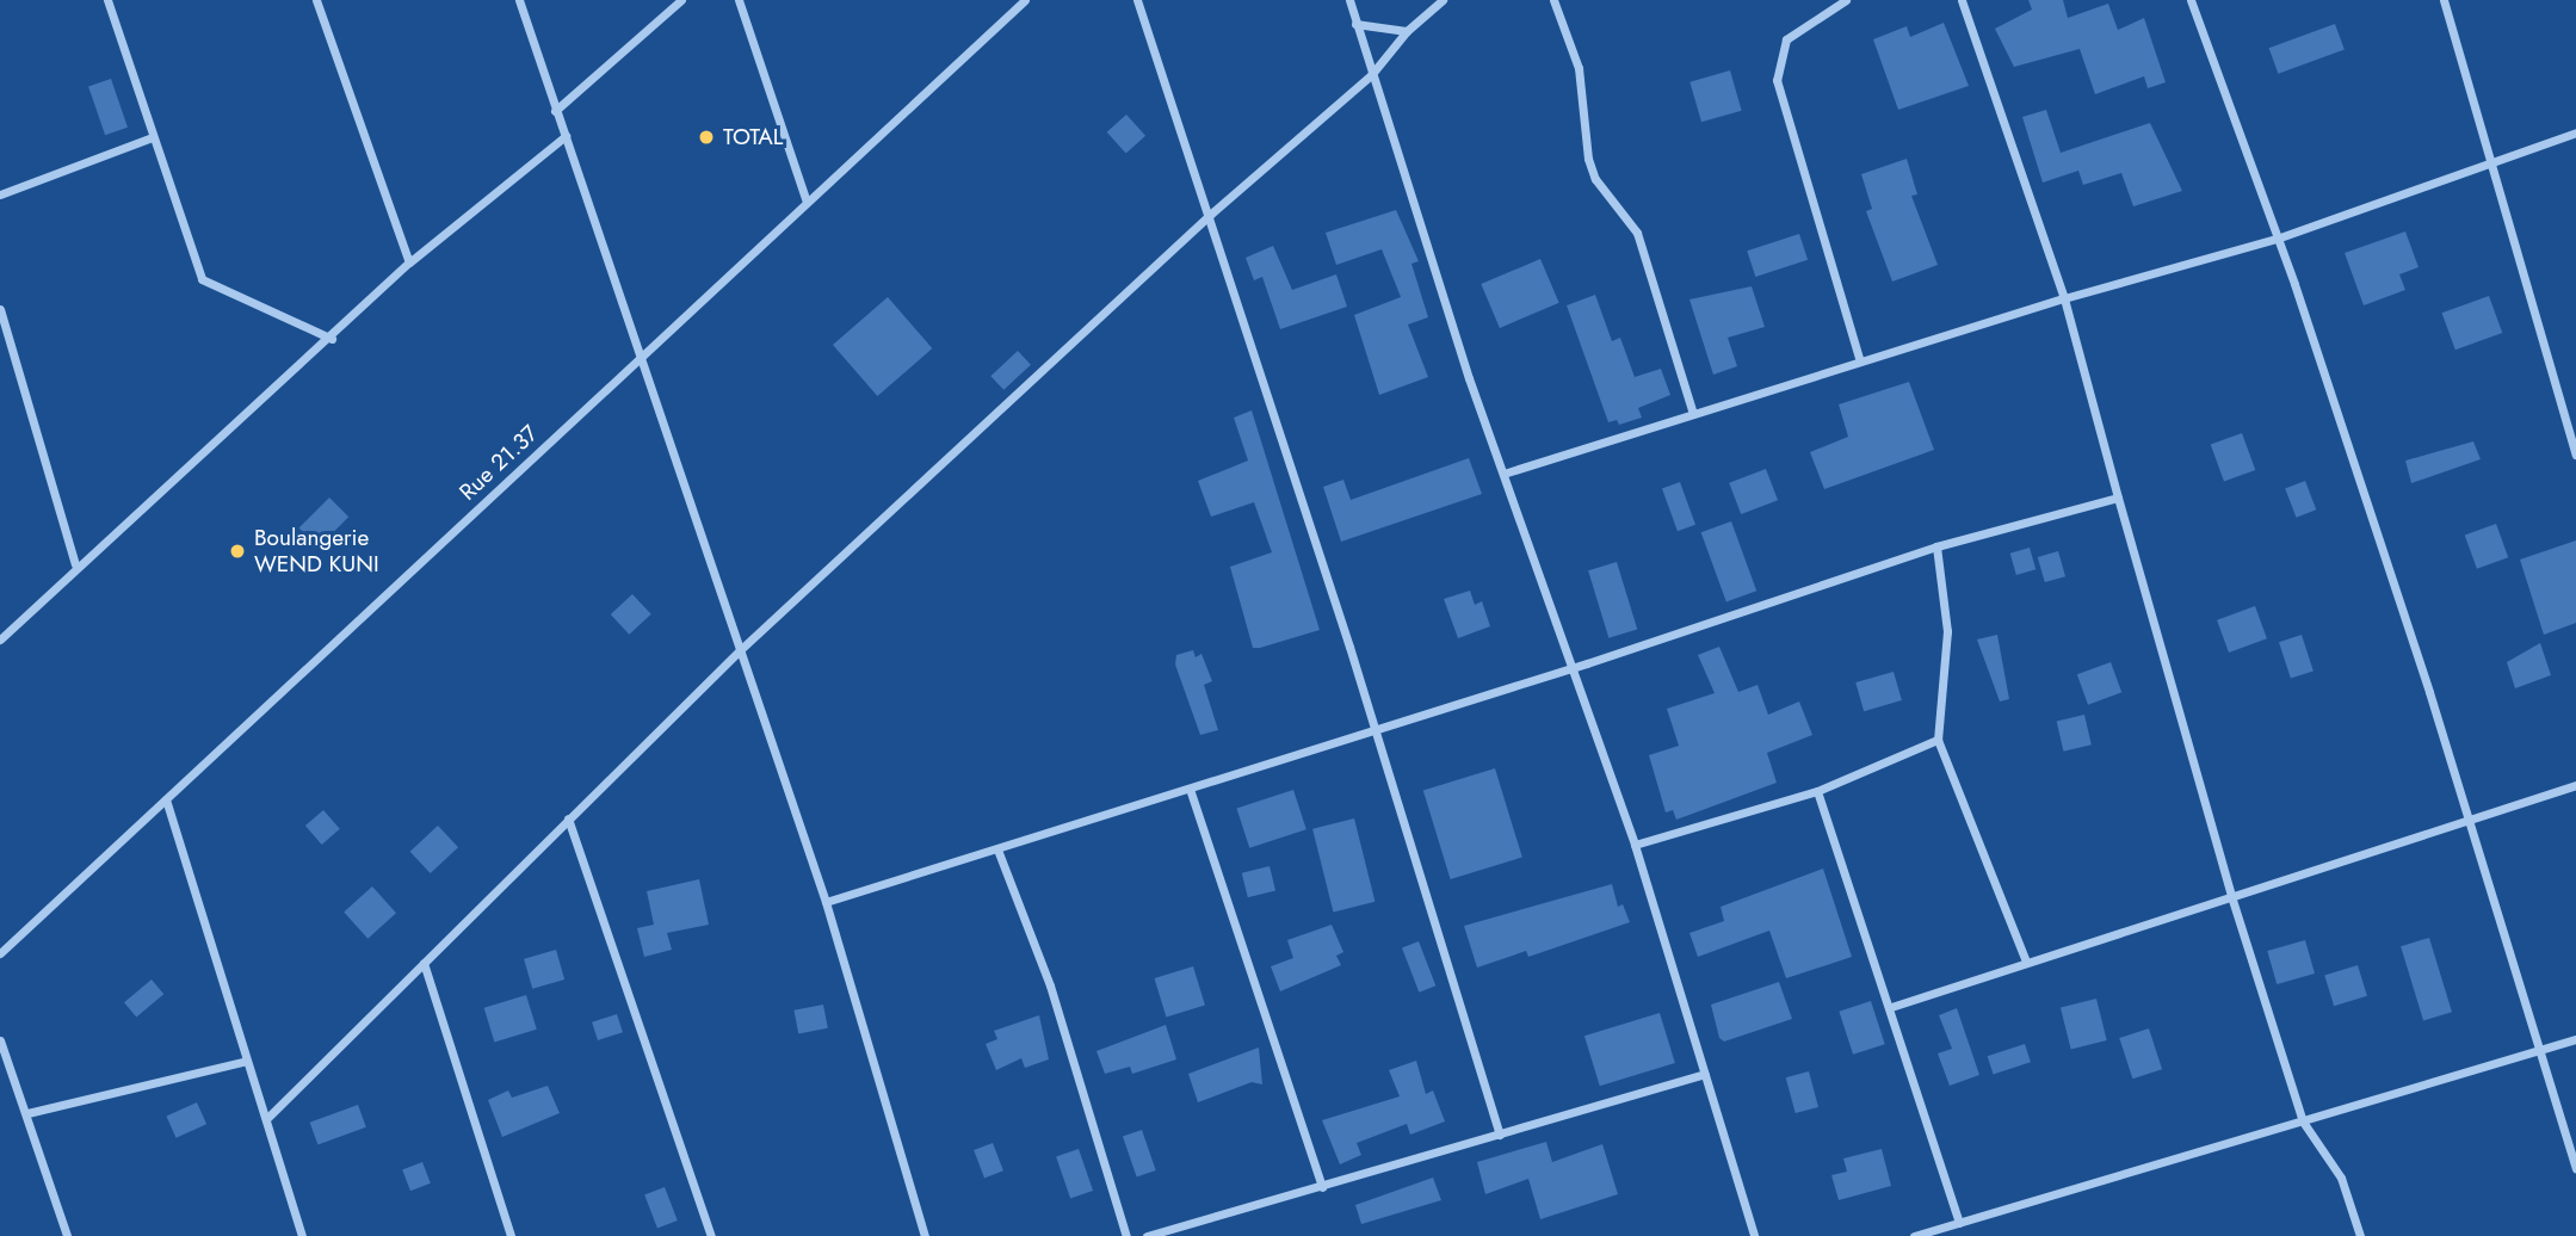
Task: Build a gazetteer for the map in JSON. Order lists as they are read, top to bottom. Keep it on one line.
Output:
{"streets":{"street":["Rue 21.37"]},"places":["TOTAL","Boulangerie WEND KUNI"]}
